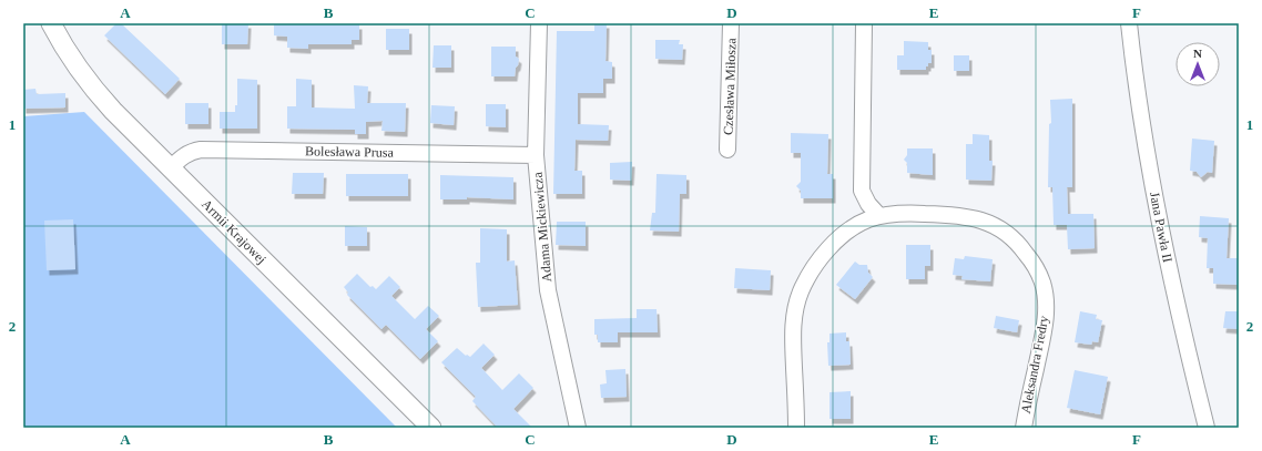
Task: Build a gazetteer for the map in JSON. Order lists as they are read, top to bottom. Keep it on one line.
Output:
{"streets":{"street":["Czesława Miłosza","Bolesława Prusa","Adama Mickiewicza","Jana Pawła II","Armii Krajowej","Aleksandra Fredry"]},"crossings":[["Bolesława Prusa","Adama Mickiewicza"],["Bolesława Prusa","Armii Krajowej"]],"north":"top","grid":{"columns":["A","B","C","D","E","F"],"rows":["1","2"]}}
